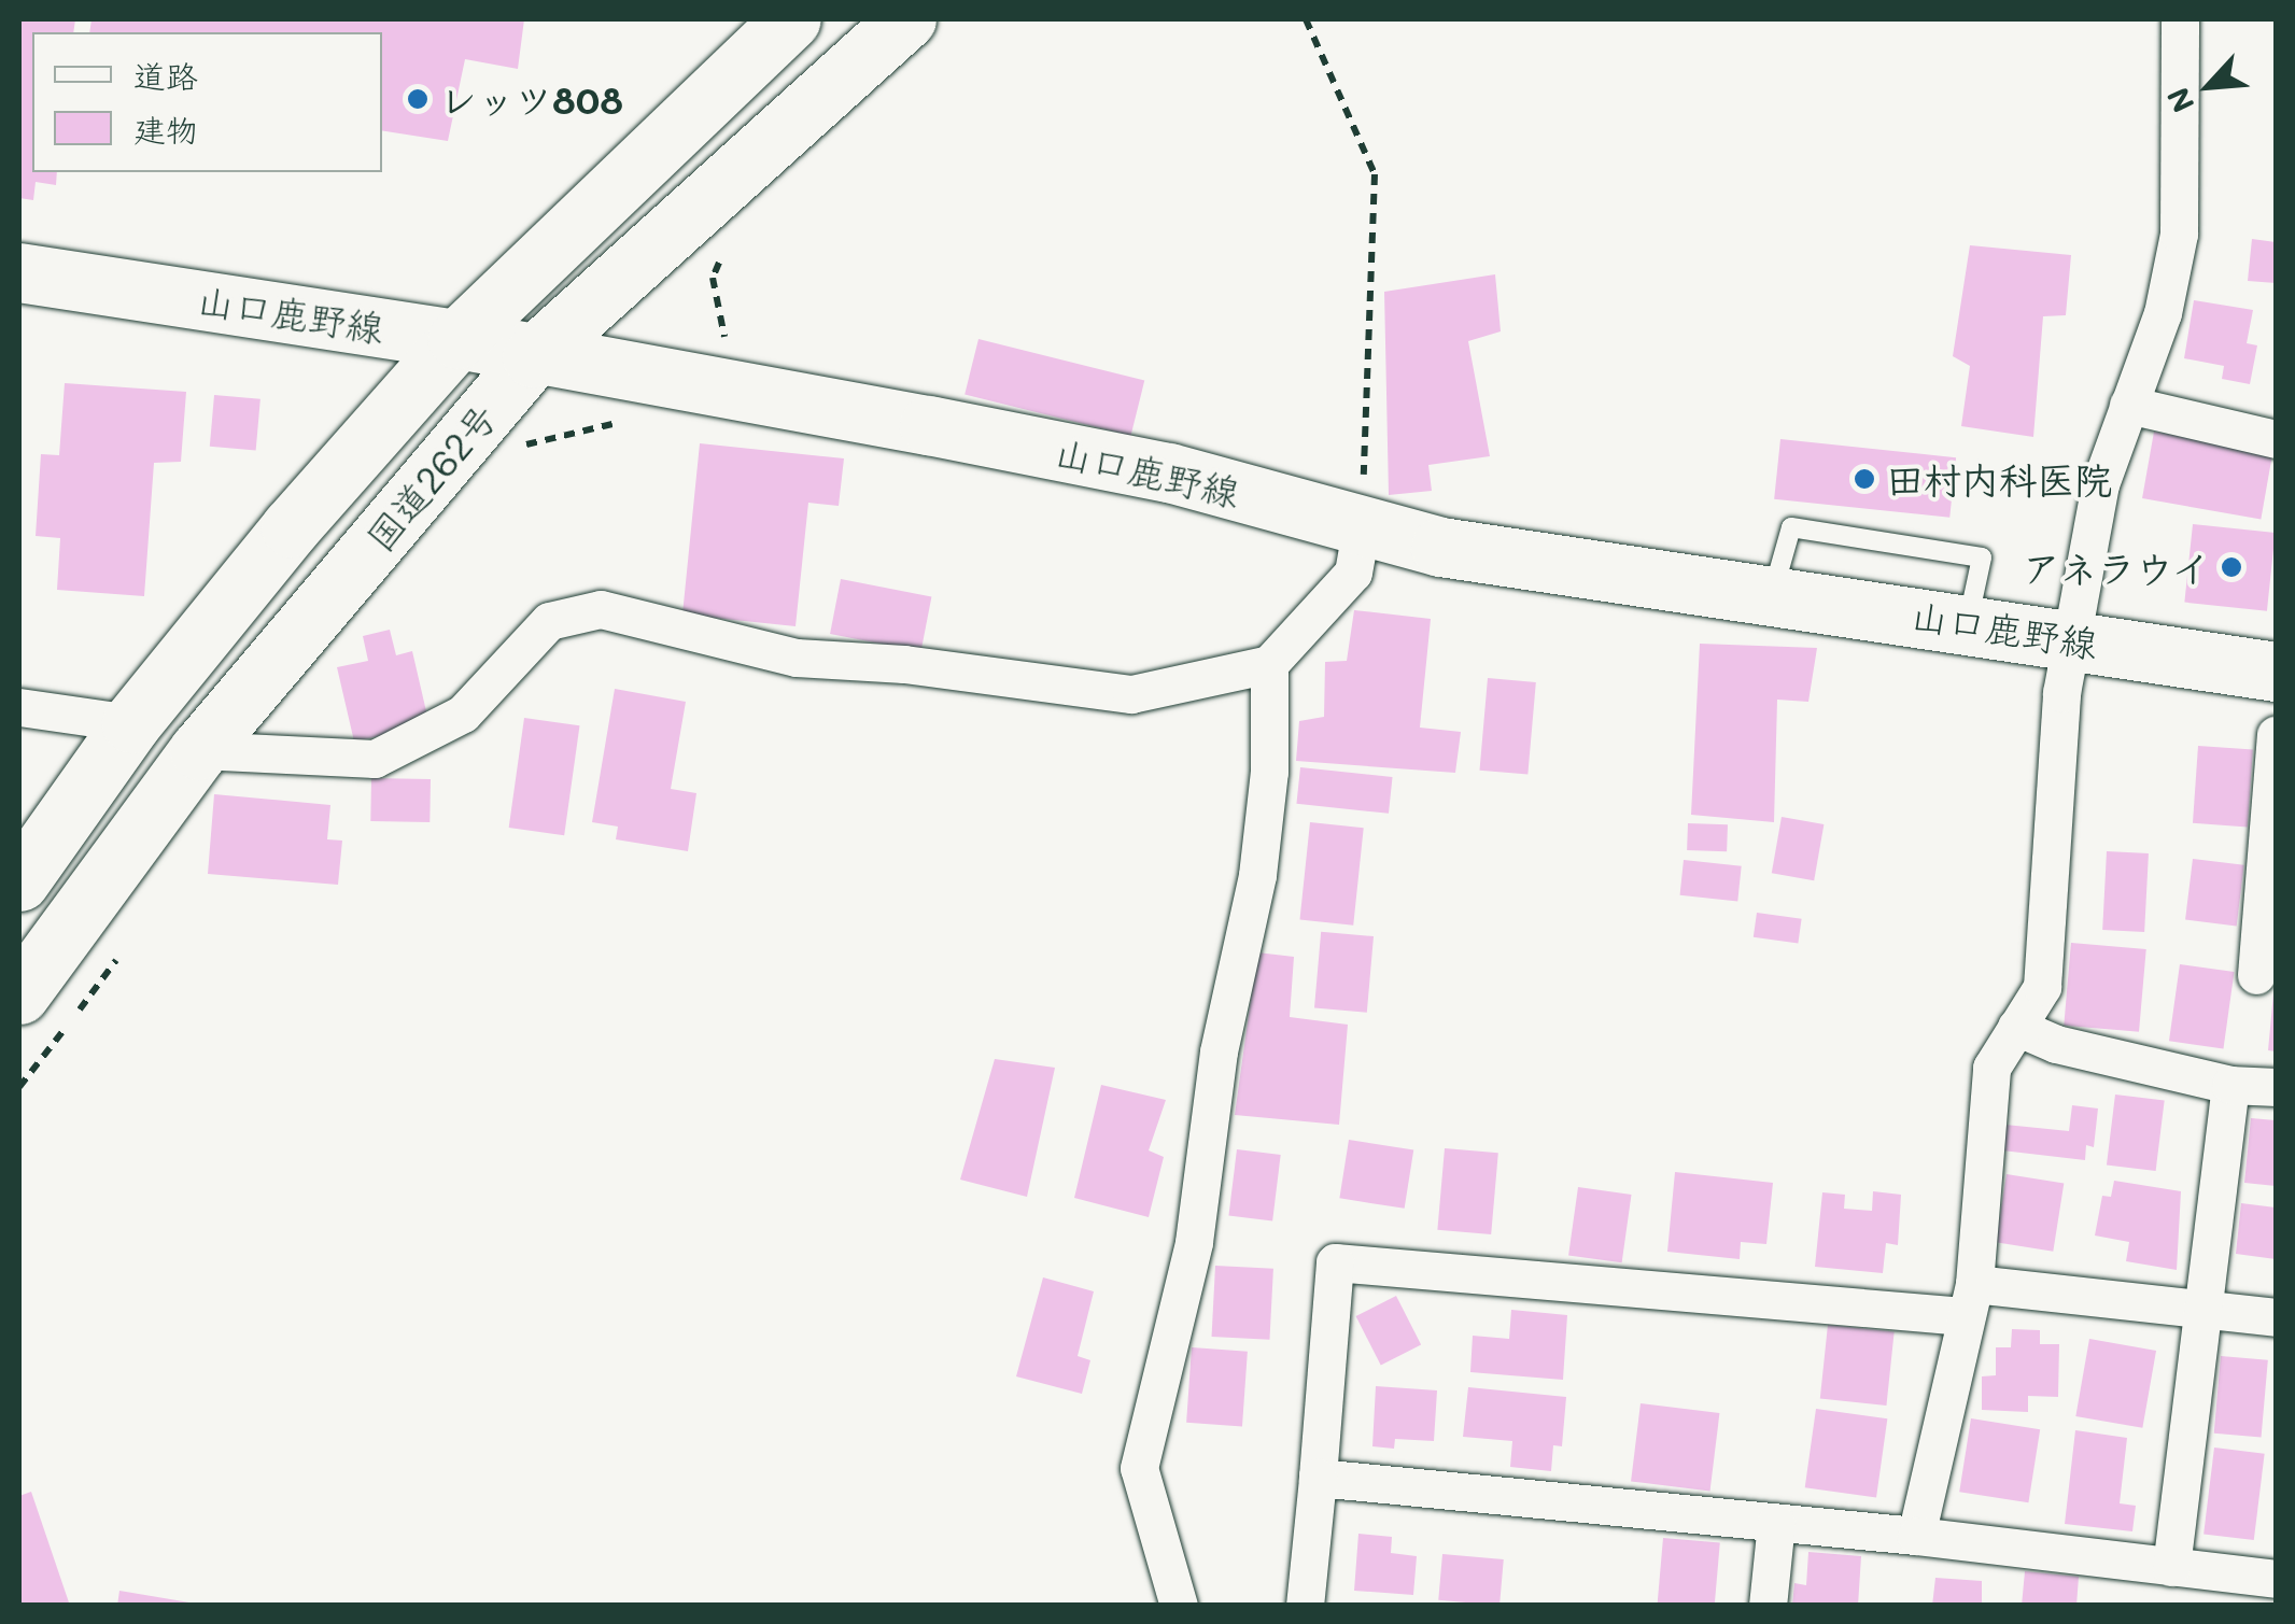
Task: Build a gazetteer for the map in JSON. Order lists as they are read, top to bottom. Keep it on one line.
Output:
{"streets":{"main road":["山口鹿野線","国道262号"]},"crossings":[["山口鹿野線","国道262号"]],"places":["レッツ808","田村内科医院","アネラウイ"],"legend":["道路","建物"],"north":"bottom left"}
